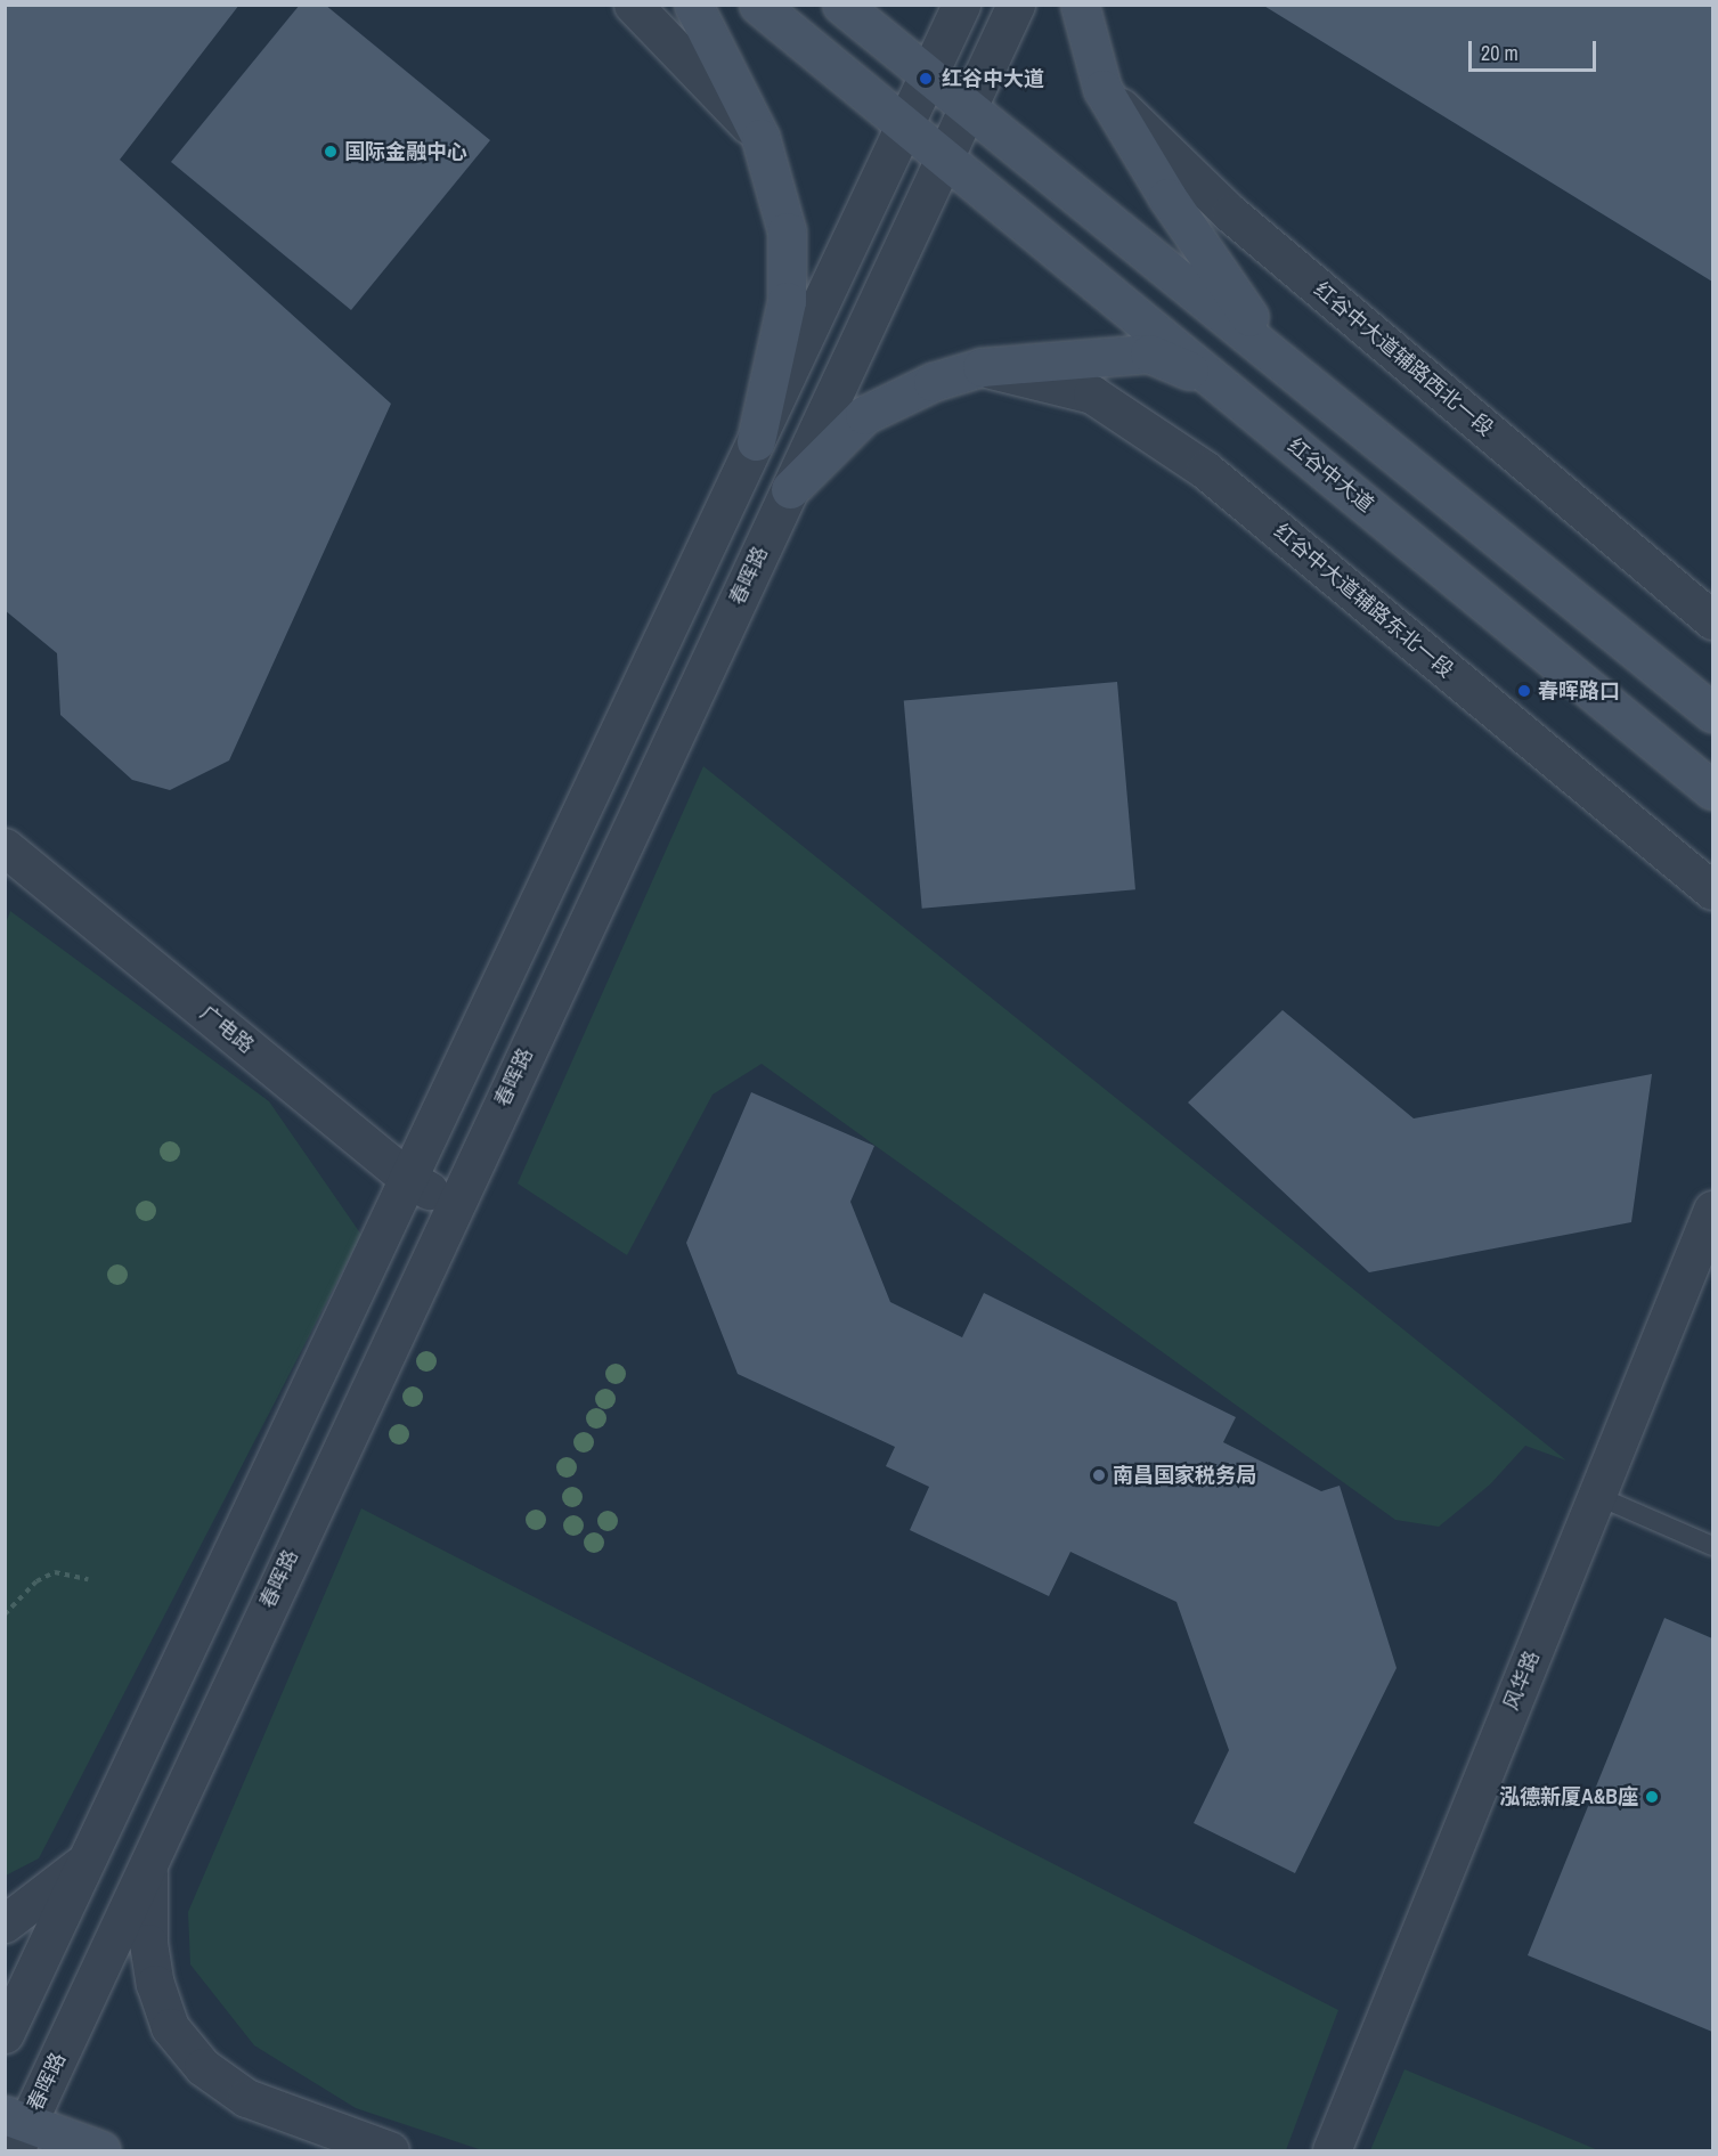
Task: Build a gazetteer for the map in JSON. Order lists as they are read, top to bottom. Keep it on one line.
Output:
{"streets":{"main road":["红谷中大道"],"street":["红谷中大道辅路西北一段","春晖路","红谷中大道辅路东北一段","广电路","风华路"]},"crossings":[["红谷中大道","春晖路"],["春晖路","广电路"]],"places":["红谷中大道","国际金融中心","春晖路口","南昌国家税务局","泓德新厦A&B座"],"scale_bar":"20 m"}
